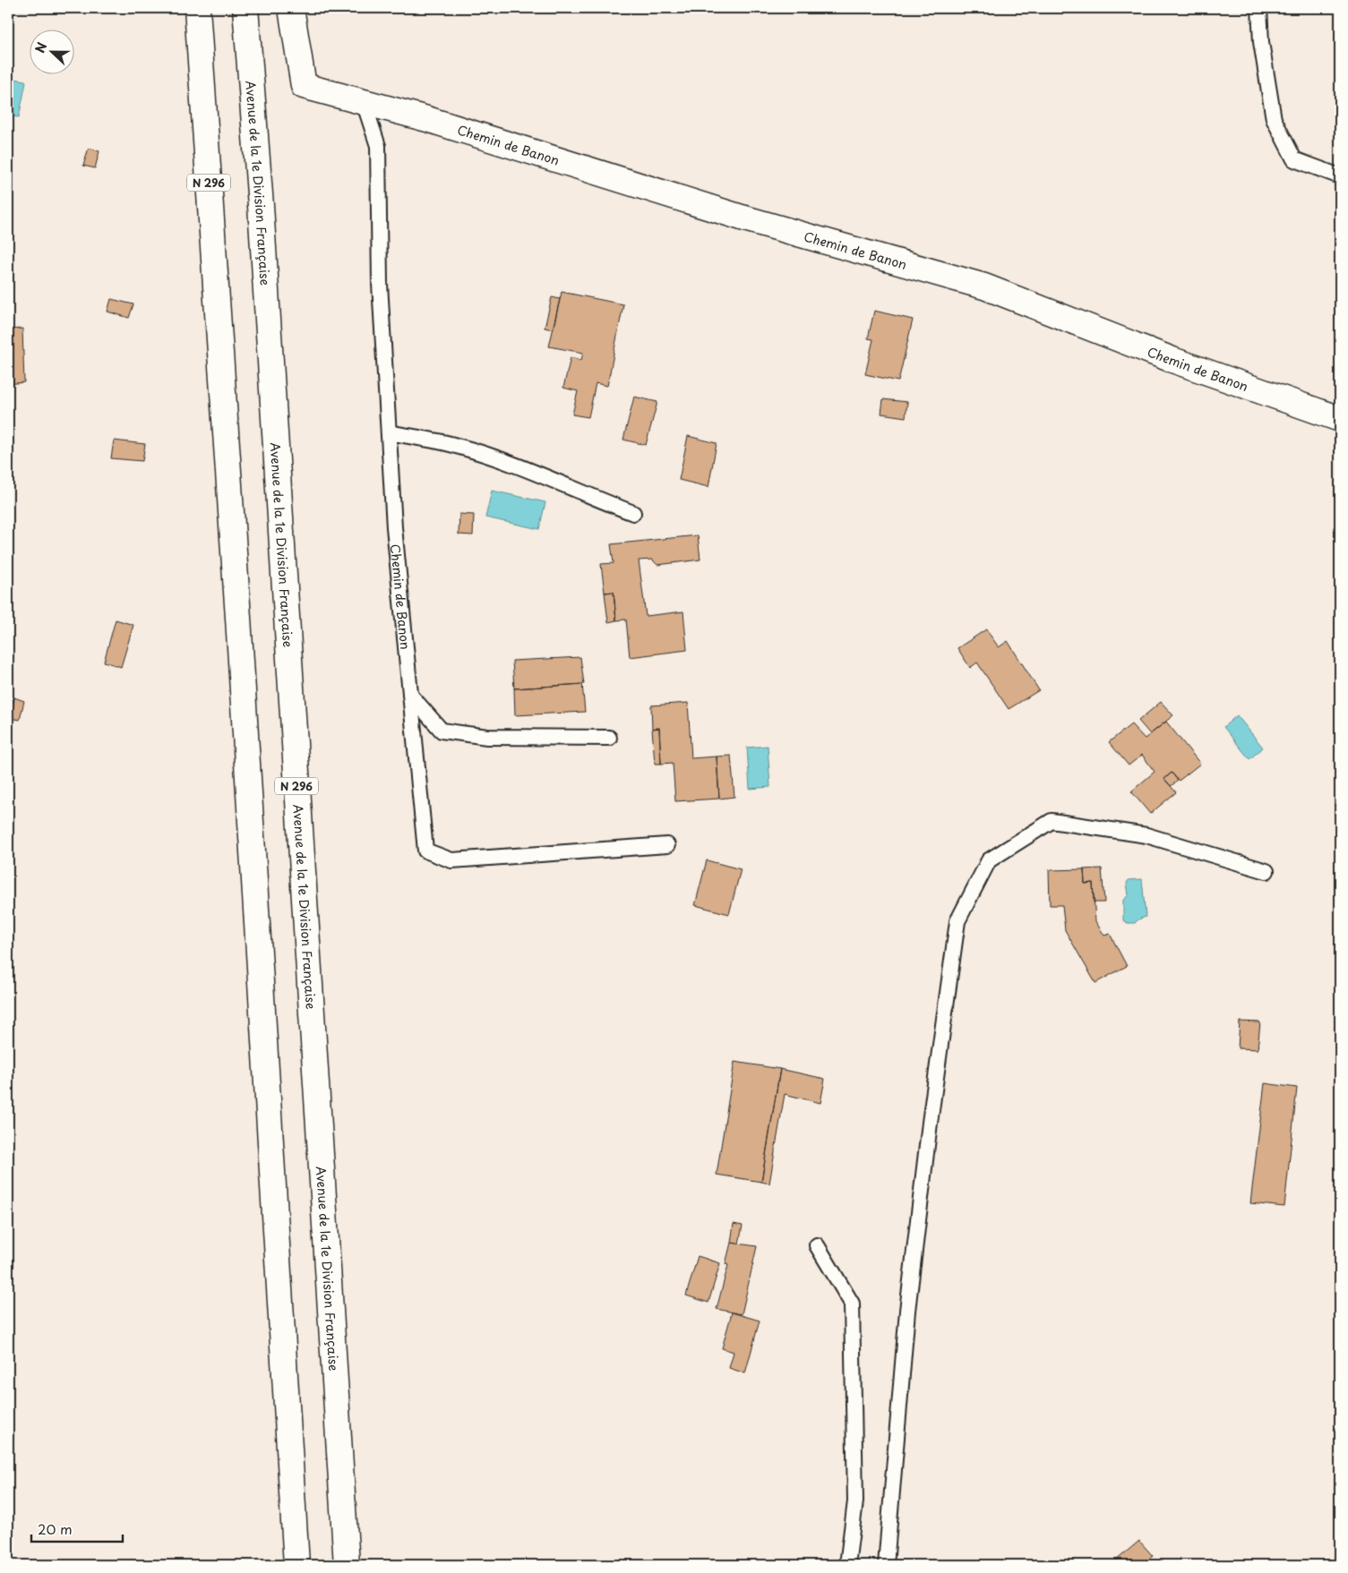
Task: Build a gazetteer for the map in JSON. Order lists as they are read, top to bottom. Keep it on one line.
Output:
{"streets":{"main road":["Chemin de Banon","N 296","Avenue de la 1e Division Française"]},"scale_bar":"20 m","north":"left"}
